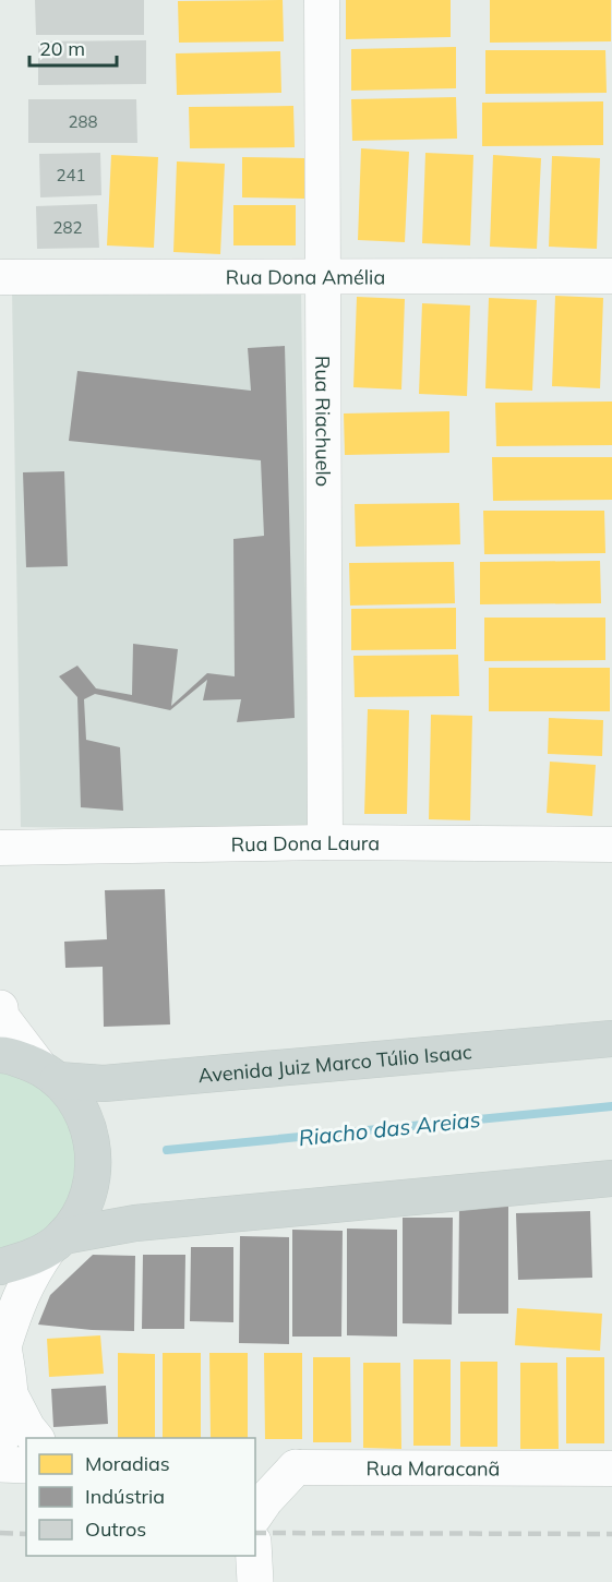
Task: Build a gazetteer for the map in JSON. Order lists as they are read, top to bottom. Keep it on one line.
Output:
{"streets":{"main road":["Avenida Juiz Marco Túlio Isaac","Rua Maracanã"],"street":["Rua Dona Amélia","Rua Riachuelo","Rua Dona Laura"]},"crossings":[["Rua Dona Amélia","Rua Riachuelo"],["Rua Riachuelo","Rua Dona Laura"]],"water":["Riacho das Areias"],"house_numbers":["288","241","282"],"legend":["Moradias","Indústria","Outros"],"scale_bar":"20 m"}
